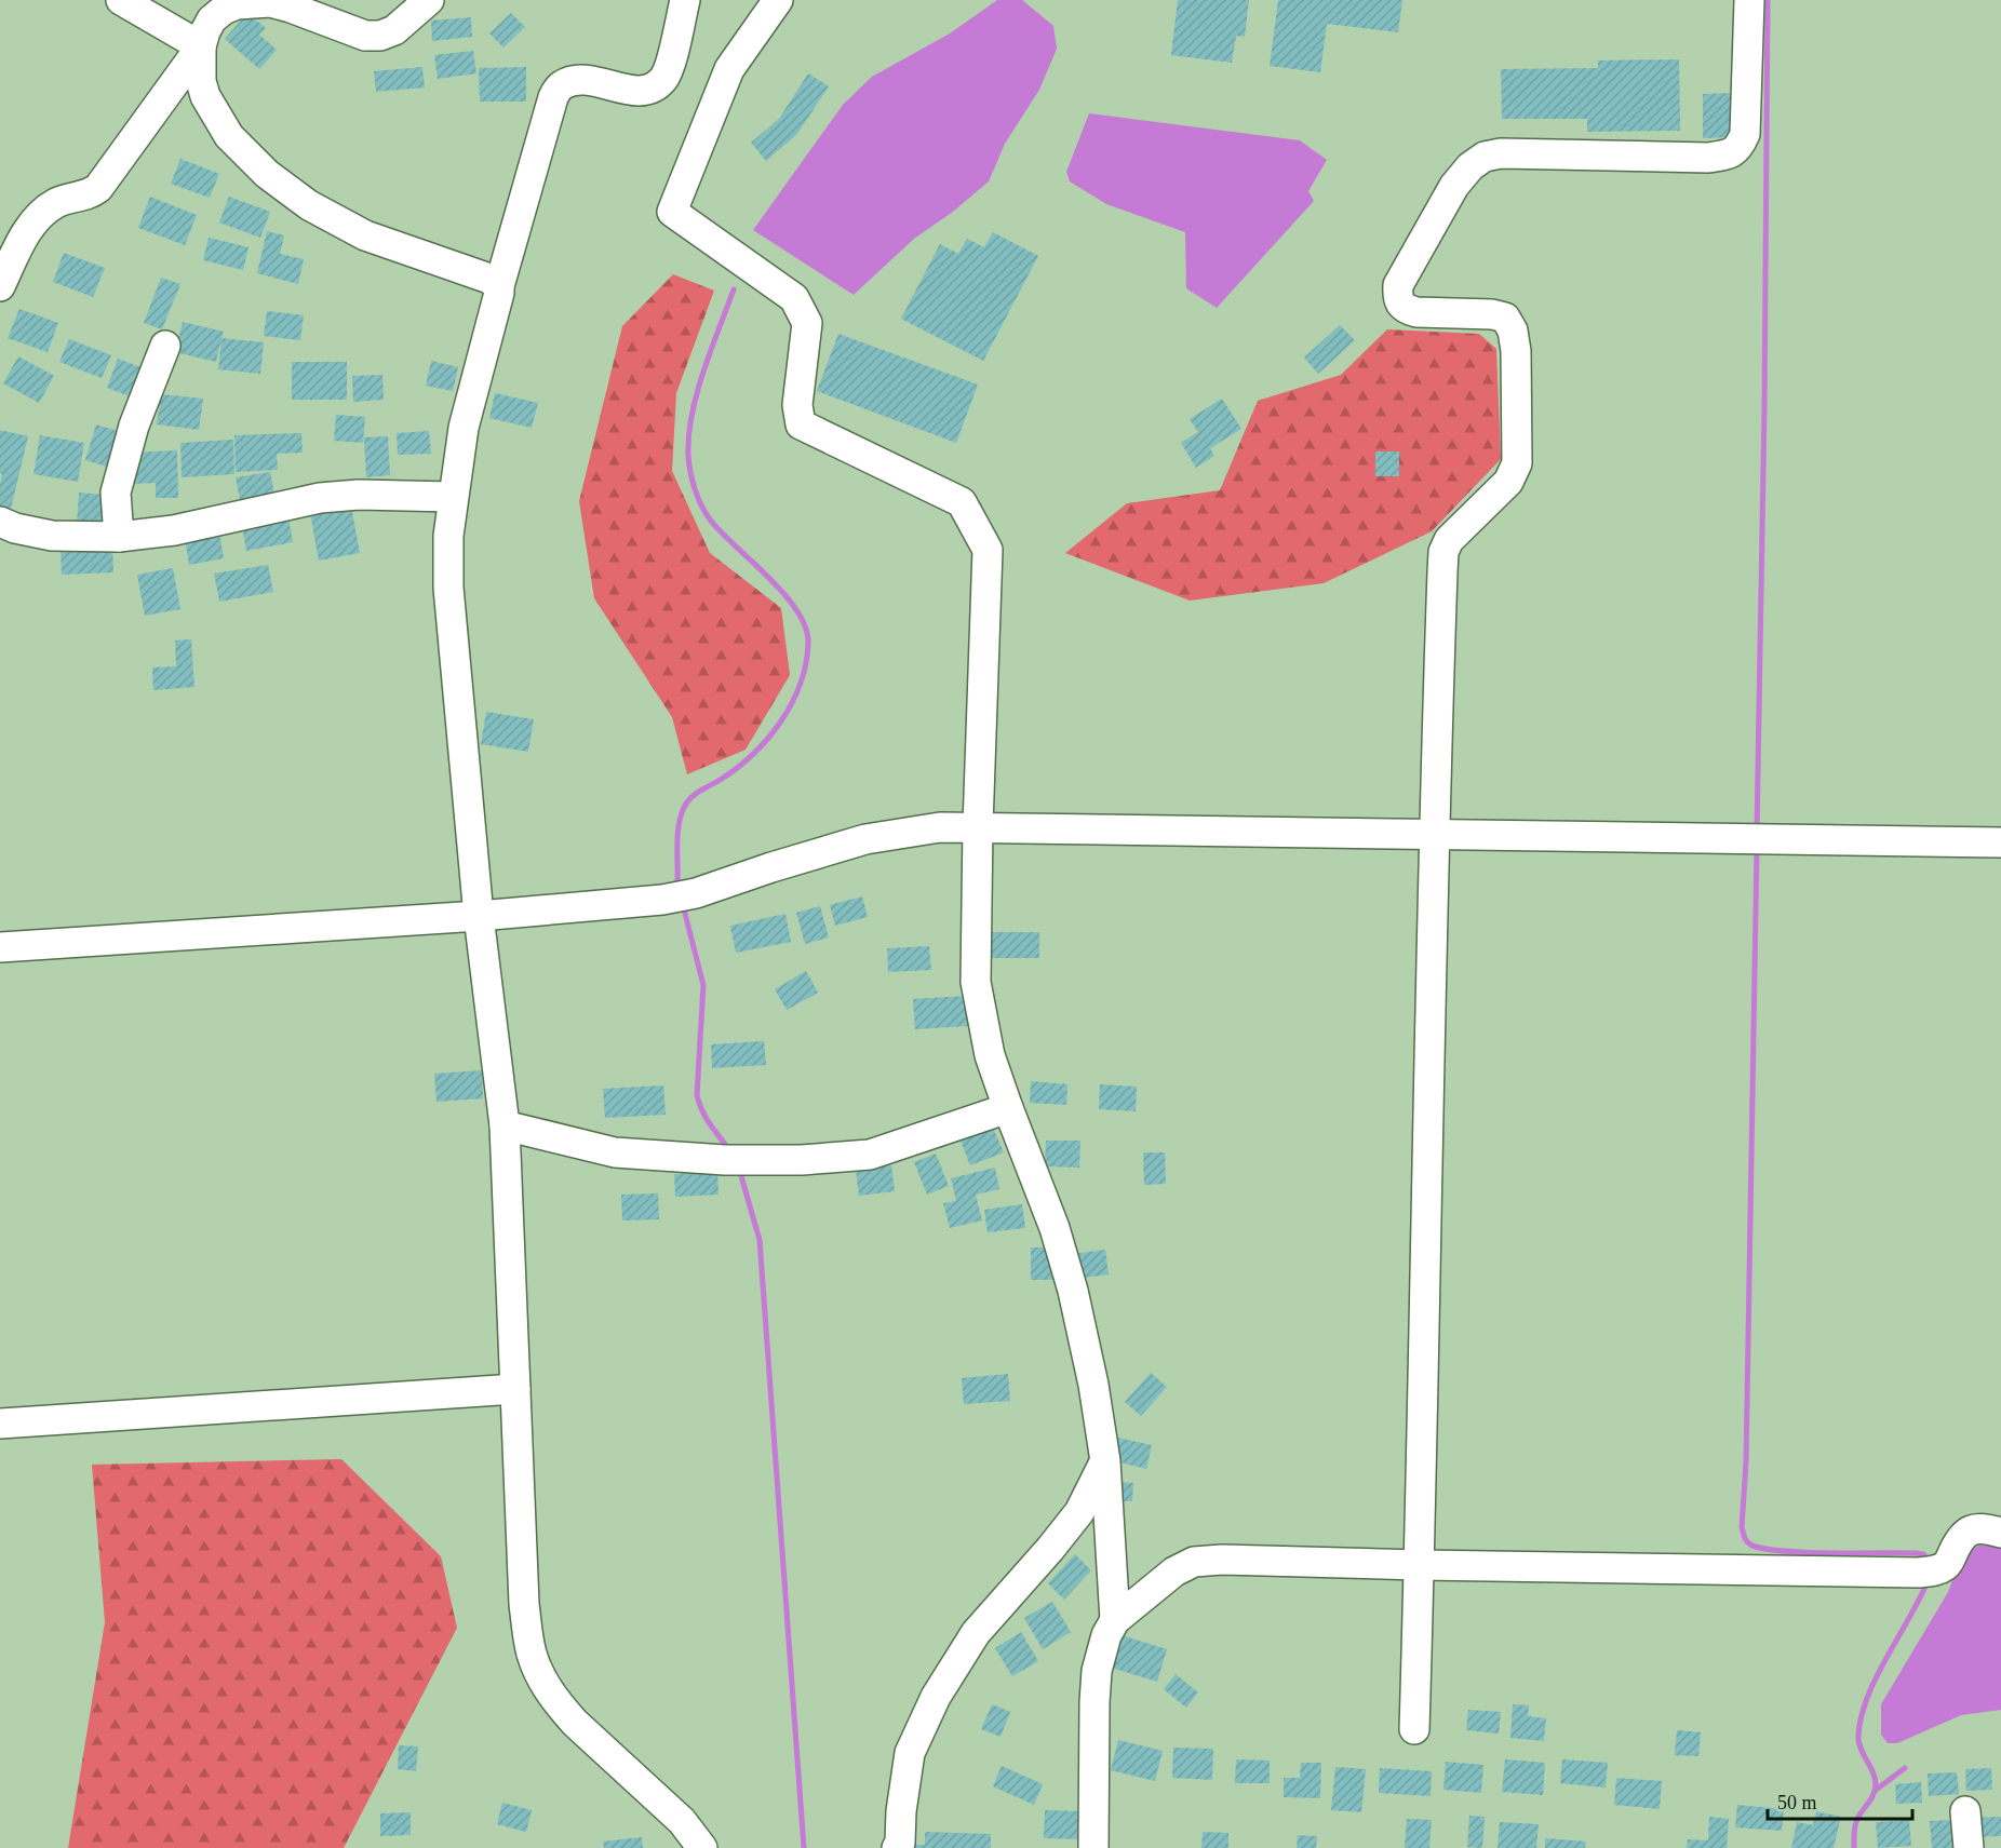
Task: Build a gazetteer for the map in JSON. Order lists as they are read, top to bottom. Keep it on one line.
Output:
{"scale_bar":"50 m"}
